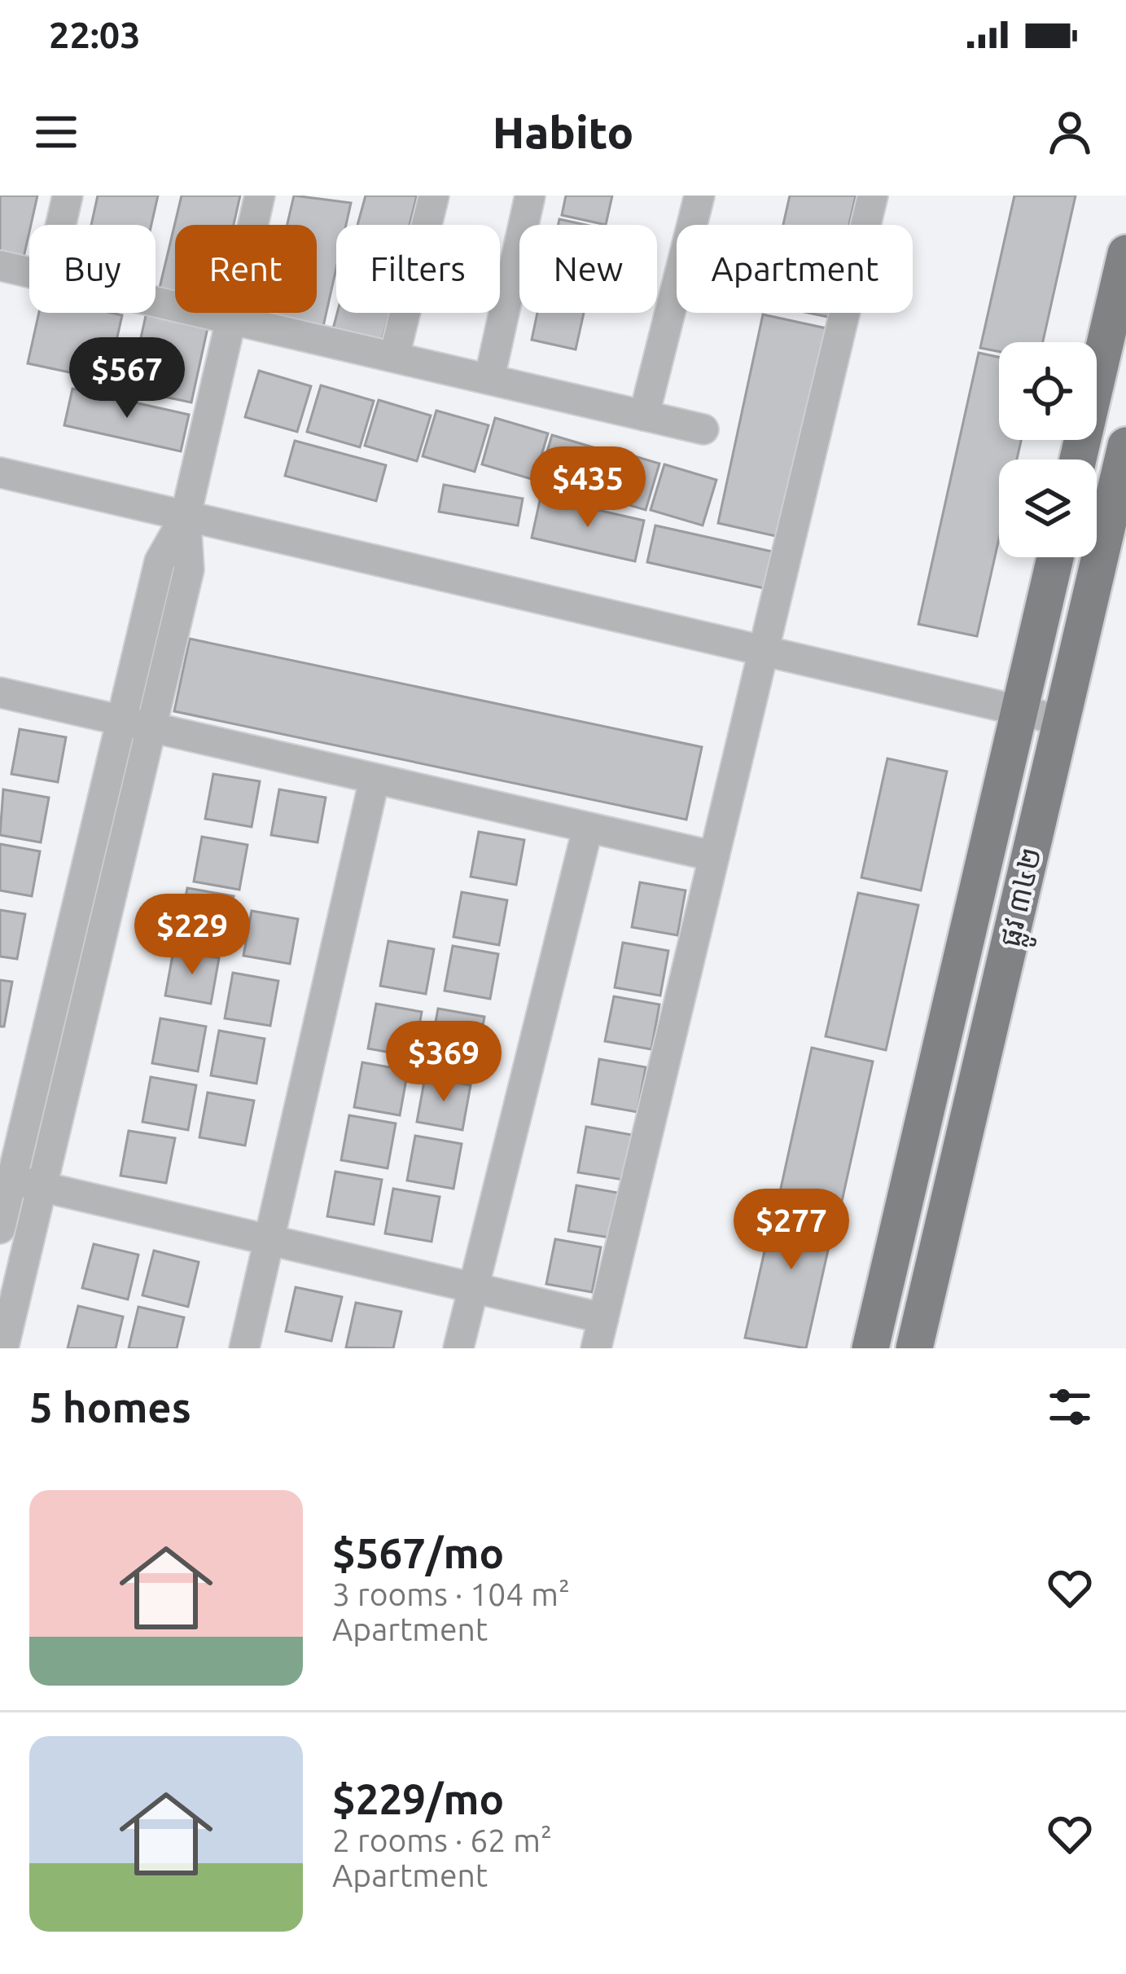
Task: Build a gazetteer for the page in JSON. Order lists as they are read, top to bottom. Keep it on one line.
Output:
{"streets":{"main road":["ផ្លូវ ៣៤២"]},"page":{"status":"22:03","header":"Habito","chip":["Buy","Rent","Filters","New","Apartment"],"price":["$567","$435","$229","$369","$277"],"heading":"5 homes","list":[{"name":"$567/mo","note":"3 rooms · 104 m² · Apartment"},{"name":"$229/mo","note":"2 rooms · 62 m² · Apartment"}]}}
